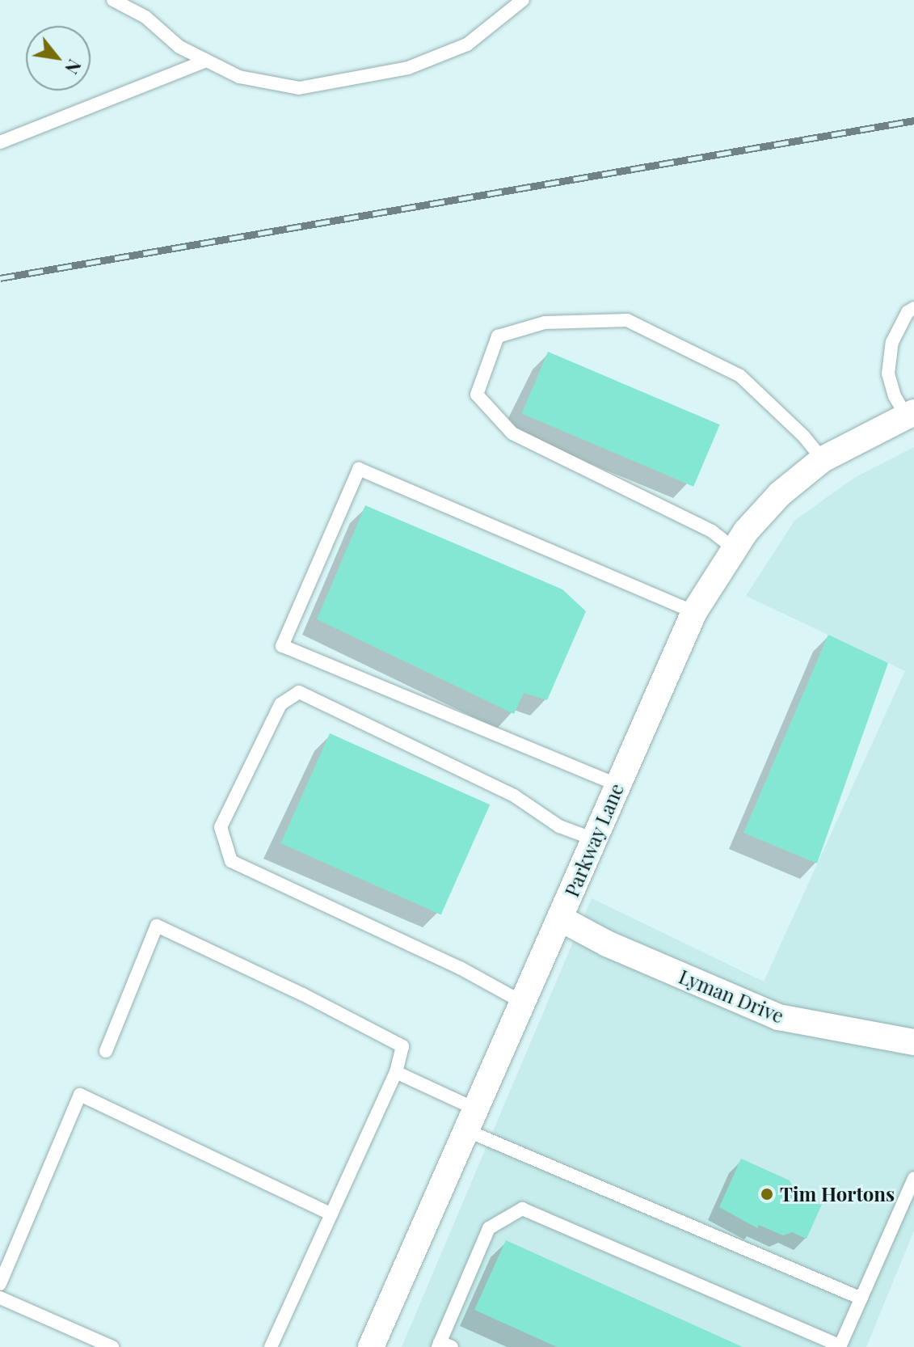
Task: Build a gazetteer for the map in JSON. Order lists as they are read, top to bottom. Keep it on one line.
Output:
{"streets":{"street":["Parkway Lane","Lyman Drive"]},"crossings":[["Parkway Lane","Lyman Drive"]],"places":["Tim Hortons"],"north":"bottom right"}
